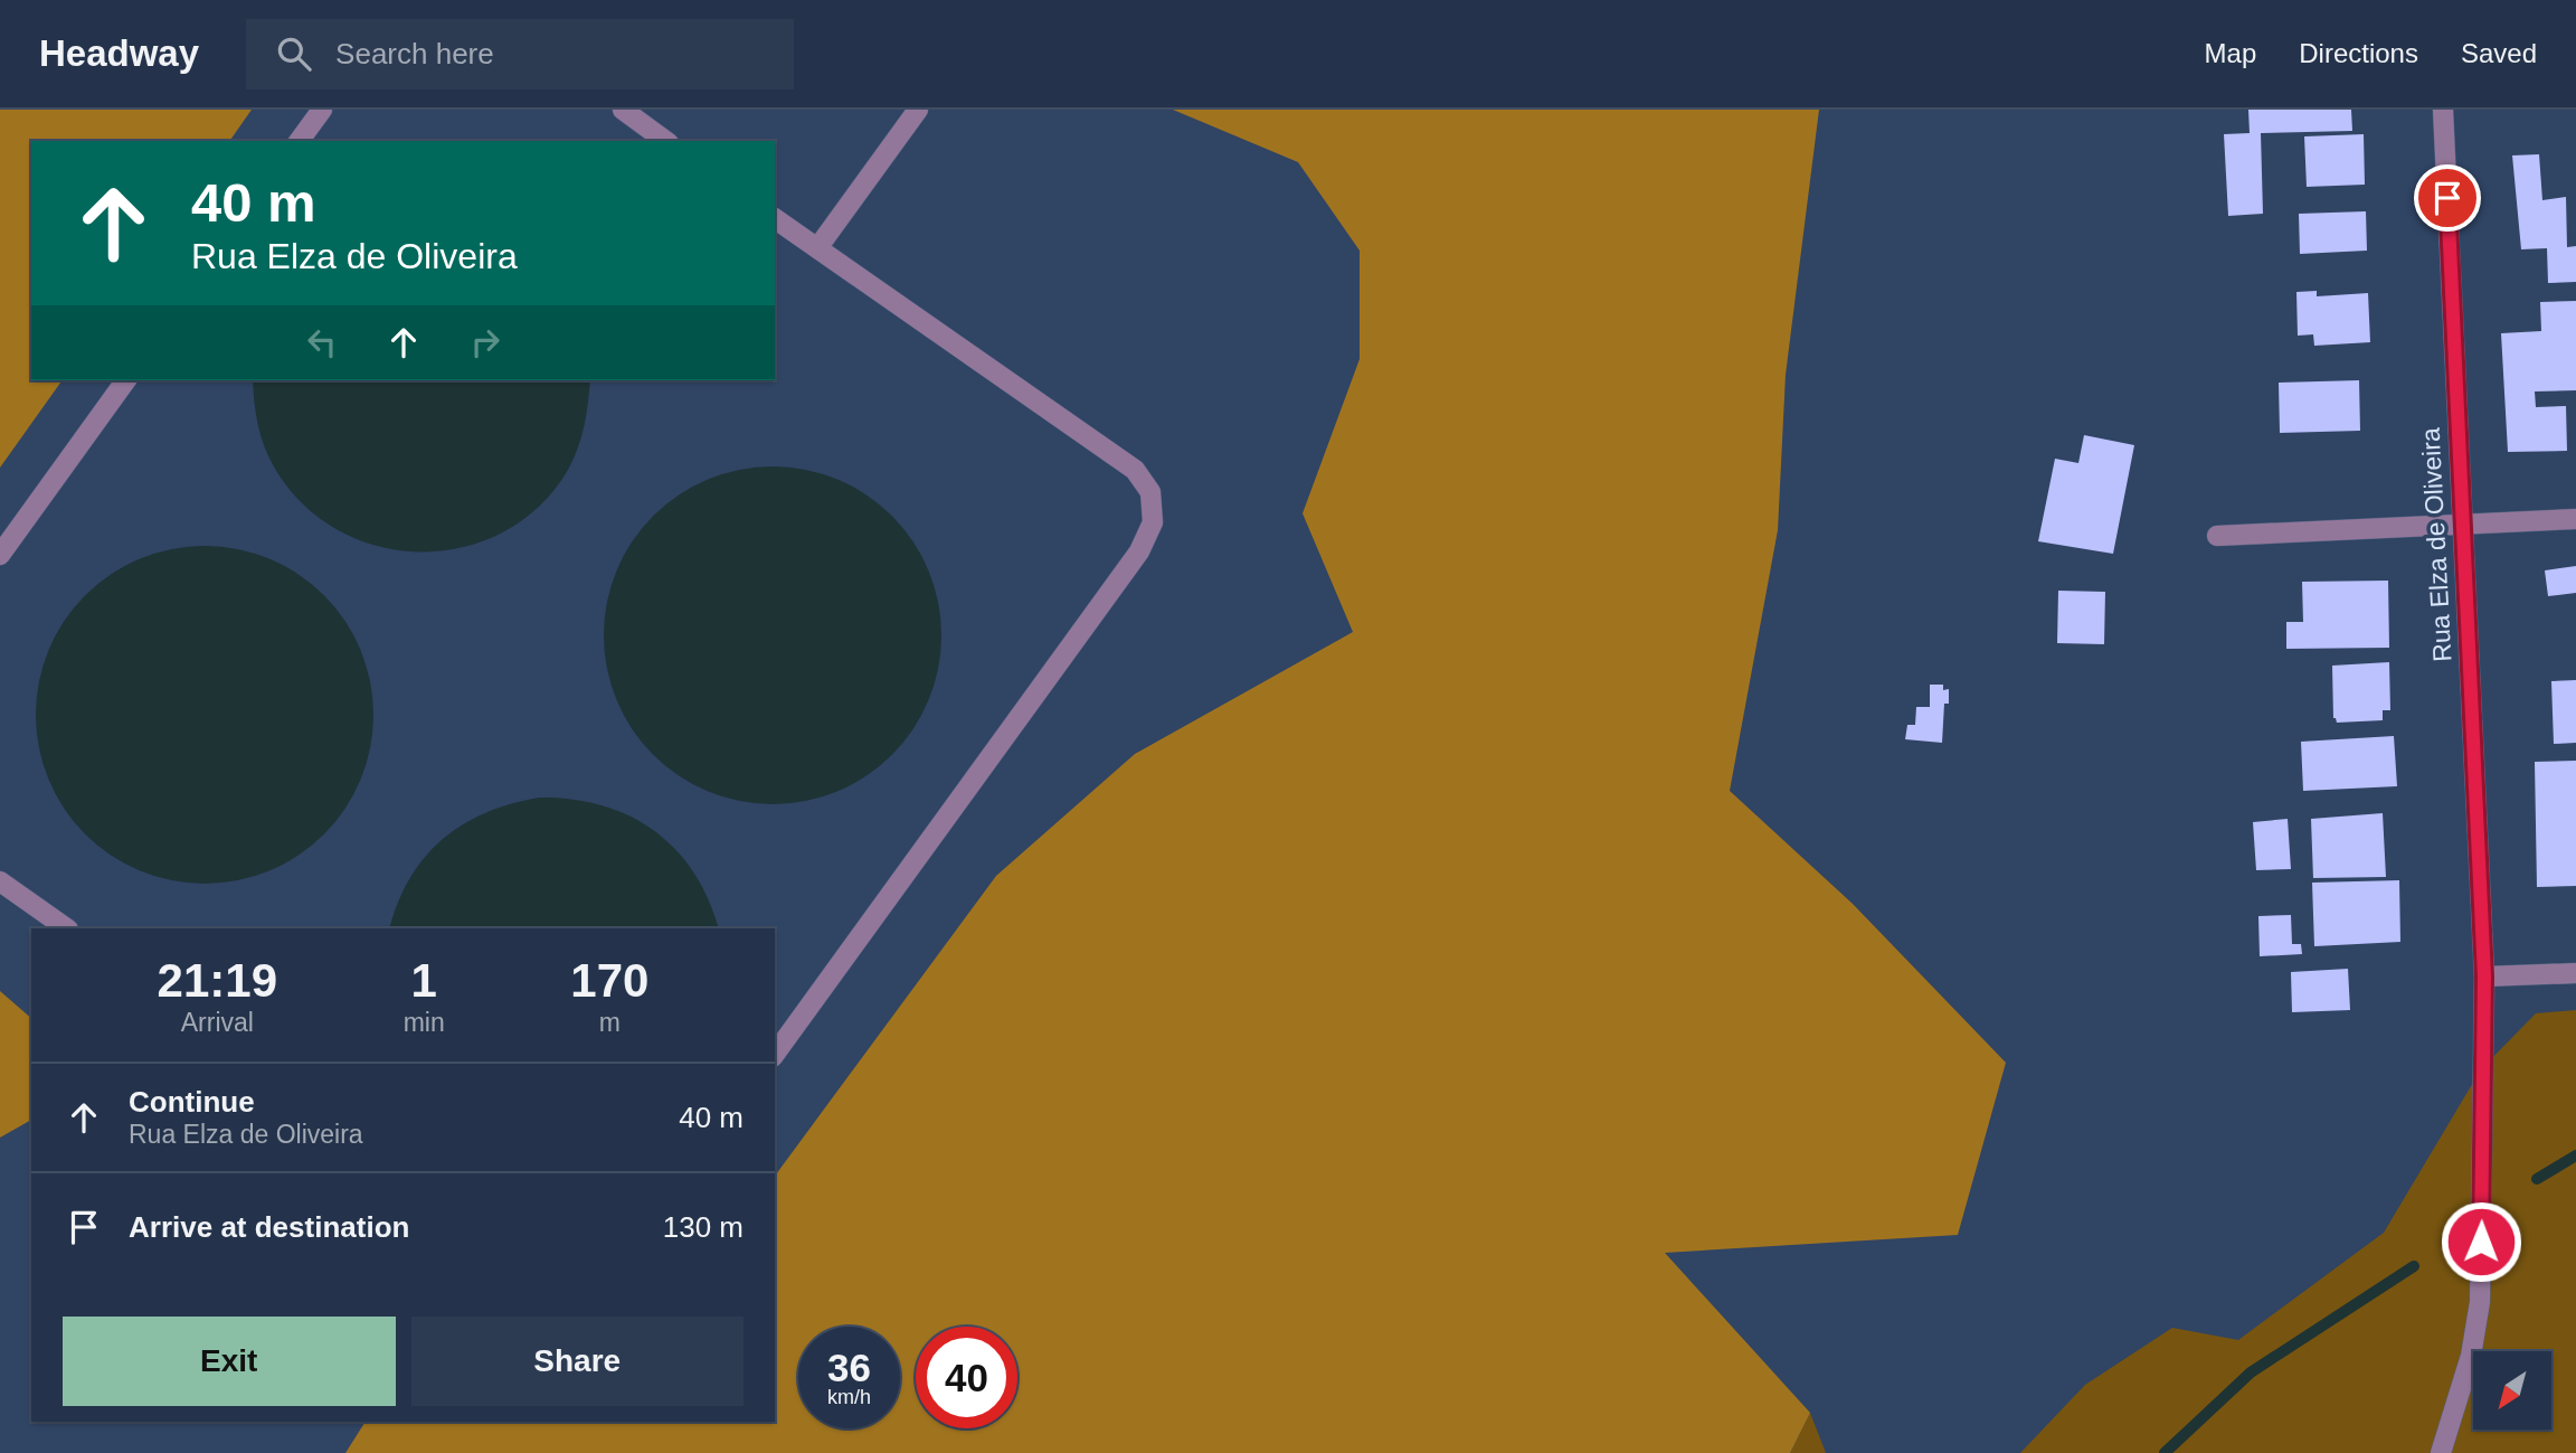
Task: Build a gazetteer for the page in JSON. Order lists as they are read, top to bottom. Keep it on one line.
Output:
{"streets":{"street":["Rua Elza de Oliveira"]},"north":"bottom left","page":{"header":"Headway","search":"Search here","nav":["Map","Directions","Saved"],"turn":["40 m","Rua Elza de Oliveira"],"eta":["21:19","Arrival","1","min","170","m"],"list":[{"name":"Continue","note":"Rua Elza de Oliveira","value":"40 m"},{"name":"Arrive at destination","value":"130 m"}],"buttons":["Exit","Share"],"speed":"36 km/h","limit":"40"}}
